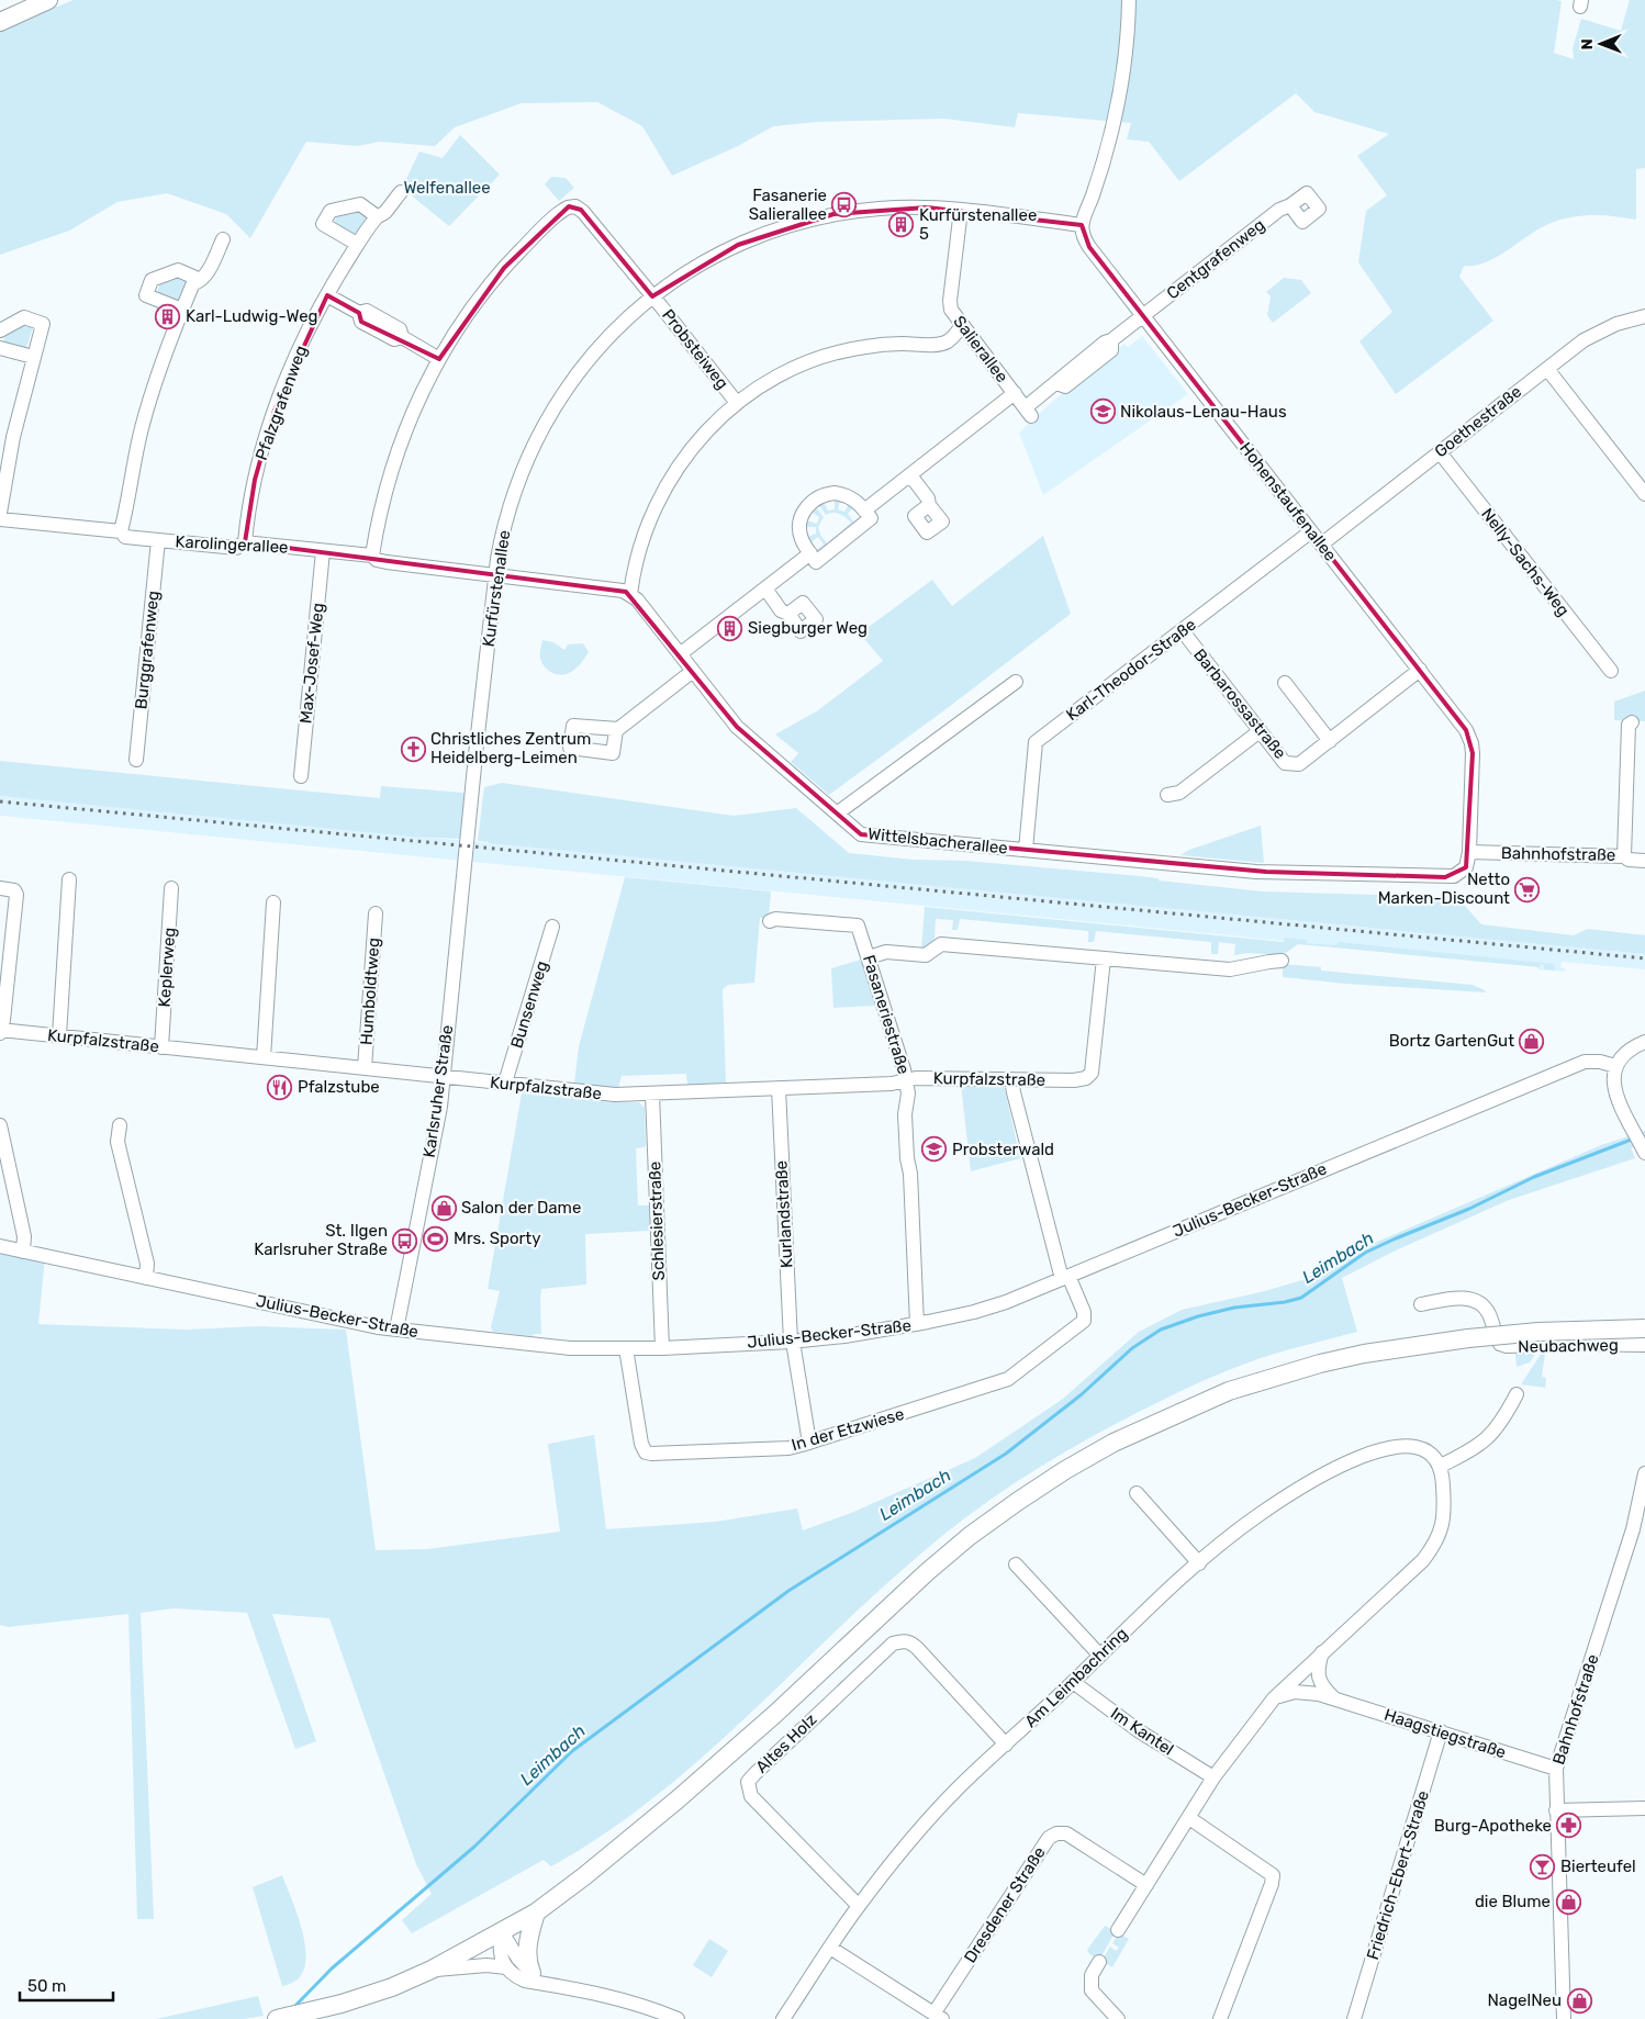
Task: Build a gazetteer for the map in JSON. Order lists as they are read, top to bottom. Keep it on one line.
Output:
{"streets":{"street":["Centgrafenweg","Probsteiweg","Salierallee","Pfalzgrafenweg","Goethestraße","Hohenstaufenallee","Karolingerallee","Nelly-Sachs-Weg","Kurfürstenallee","Burggrafenweg","Max-Josef-Weg","Karl-Theodor-Straße","Barbarossastraße","Wittelsbacherallee","Bahnhofstraße","Keplerweg","Humboldtweg","Bunsenweg","Fasaneriestraße","Kurpfalzstraße","Karlsruher Straße","Julius-Becker-Straße","Kurlandstraße","Schlesierstraße","Neubachweg","In der Etzwiese","Am Leimbachring","Im Kantel","Haagstiegstraße","Altes Holz","Friedrich-Ebert-Straße","Dresdener Straße"]},"crossings":[["Centgrafenweg","Salierallee"],["Centgrafenweg","Hohenstaufenallee"],["Probsteiweg","Kurfürstenallee"],["Salierallee","Kurfürstenallee"],["Pfalzgrafenweg","Karolingerallee"],["Goethestraße","Hohenstaufenallee"],["Goethestraße","Nelly-Sachs-Weg"],["Hohenstaufenallee","Kurfürstenallee"],["Hohenstaufenallee","Karl-Theodor-Straße"],["Hohenstaufenallee","Barbarossastraße"],["Hohenstaufenallee","Wittelsbacherallee"],["Hohenstaufenallee","Bahnhofstraße"],["Karolingerallee","Kurfürstenallee"],["Karolingerallee","Burggrafenweg"],["Karolingerallee","Max-Josef-Weg"],["Kurfürstenallee","Karlsruher Straße"],["Karl-Theodor-Straße","Barbarossastraße"],["Karl-Theodor-Straße","Wittelsbacherallee"],["Wittelsbacherallee","Bahnhofstraße"],["Bahnhofstraße","Haagstiegstraße"],["Keplerweg","Kurpfalzstraße"],["Humboldtweg","Kurpfalzstraße"],["Bunsenweg","Kurpfalzstraße"],["Fasaneriestraße","Kurpfalzstraße"],["Fasaneriestraße","Julius-Becker-Straße"],["Kurpfalzstraße","Karlsruher Straße"],["Kurpfalzstraße","Kurlandstraße"],["Kurpfalzstraße","Schlesierstraße"],["Karlsruher Straße","Julius-Becker-Straße"],["Julius-Becker-Straße","Kurlandstraße"],["Julius-Becker-Straße","Schlesierstraße"],["Julius-Becker-Straße","In der Etzwiese"],["Kurlandstraße","In der Etzwiese"],["Am Leimbachring","Im Kantel"],["Am Leimbachring","Altes Holz"],["Haagstiegstraße","Friedrich-Ebert-Straße"]],"water":["Leimbach"],"parks":["Welfenallee"],"places":{"bus stop":["Fasanerie Salierallee","St. Ilgen Karlsruher Straße"],"building":["Kurfürstenallee 5","Karl-Ludwig-Weg","Siegburger Weg"],"school or university":["Nikolaus-Lenau-Haus","Probsterwald"],"church":["Christliches Zentrum Heidelberg-Leimen"],"supermarket":["Netto Marken-Discount"],"shop":["Bortz GartenGut","Salon der Dame","die Blume","NagelNeu"],"restaurant":["Pfalzstube"],"sports":["Mrs. Sporty"],"pharmacy":["Burg-Apotheke"],"bar":["Bierteufel"]},"scale_bar":"50 m","north":"left"}
